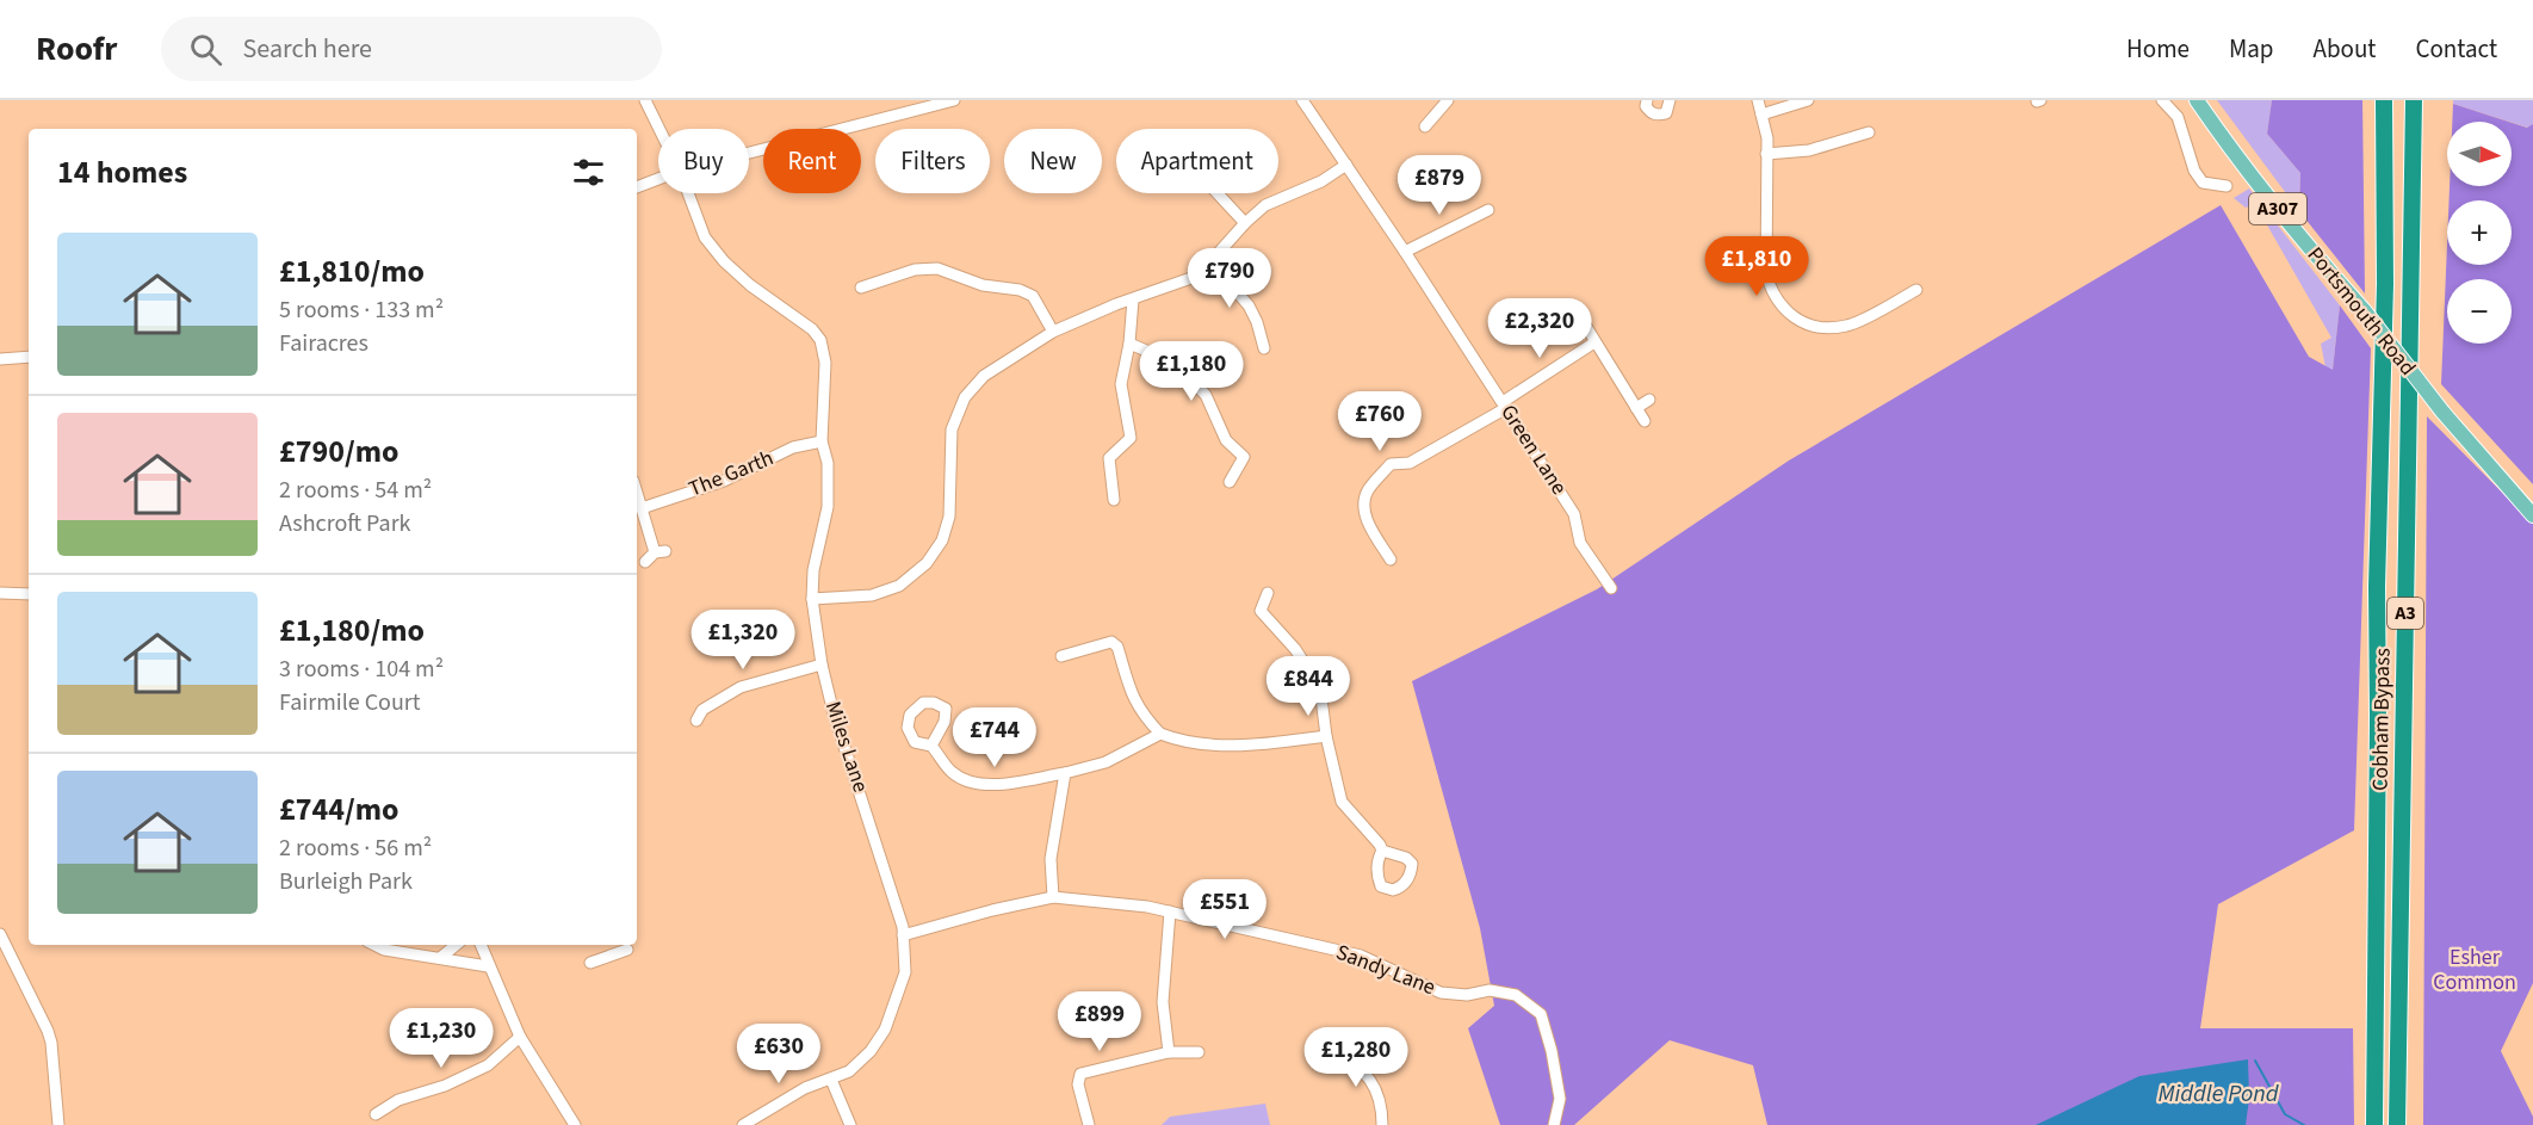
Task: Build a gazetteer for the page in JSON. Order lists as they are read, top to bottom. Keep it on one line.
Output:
{"streets":{"highway":["A3","Cobham Bypass"],"main road":["A307","Portsmouth Road"],"street":["Green Lane","The Garth","Miles Lane","Sandy Lane"]},"crossings":[["The Garth","Miles Lane"],["Miles Lane","Sandy Lane"]],"water":["Middle Pond"],"parks":["Esher Common"],"north":"right","page":{"header":"Roofr","search":"Search here","nav":["Home","Map","About","Contact"],"map_buttons":["+","−"],"chip":["Buy","Rent","Filters","New","Apartment"],"heading":"14 homes","price":["£879","£1,810","£790","£2,320","£1,180","£760","£1,320","£844","£744","£551","£899","£1,230","£630","£1,280"],"list":[{"name":"£1,810/mo","note":"5 rooms · 133 m² · Fairacres"},{"name":"£790/mo","note":"2 rooms · 54 m² · Ashcroft Park"},{"name":"£1,180/mo","note":"3 rooms · 104 m² · Fairmile Court"},{"name":"£744/mo","note":"2 rooms · 56 m² · Burleigh Park"}]}}
